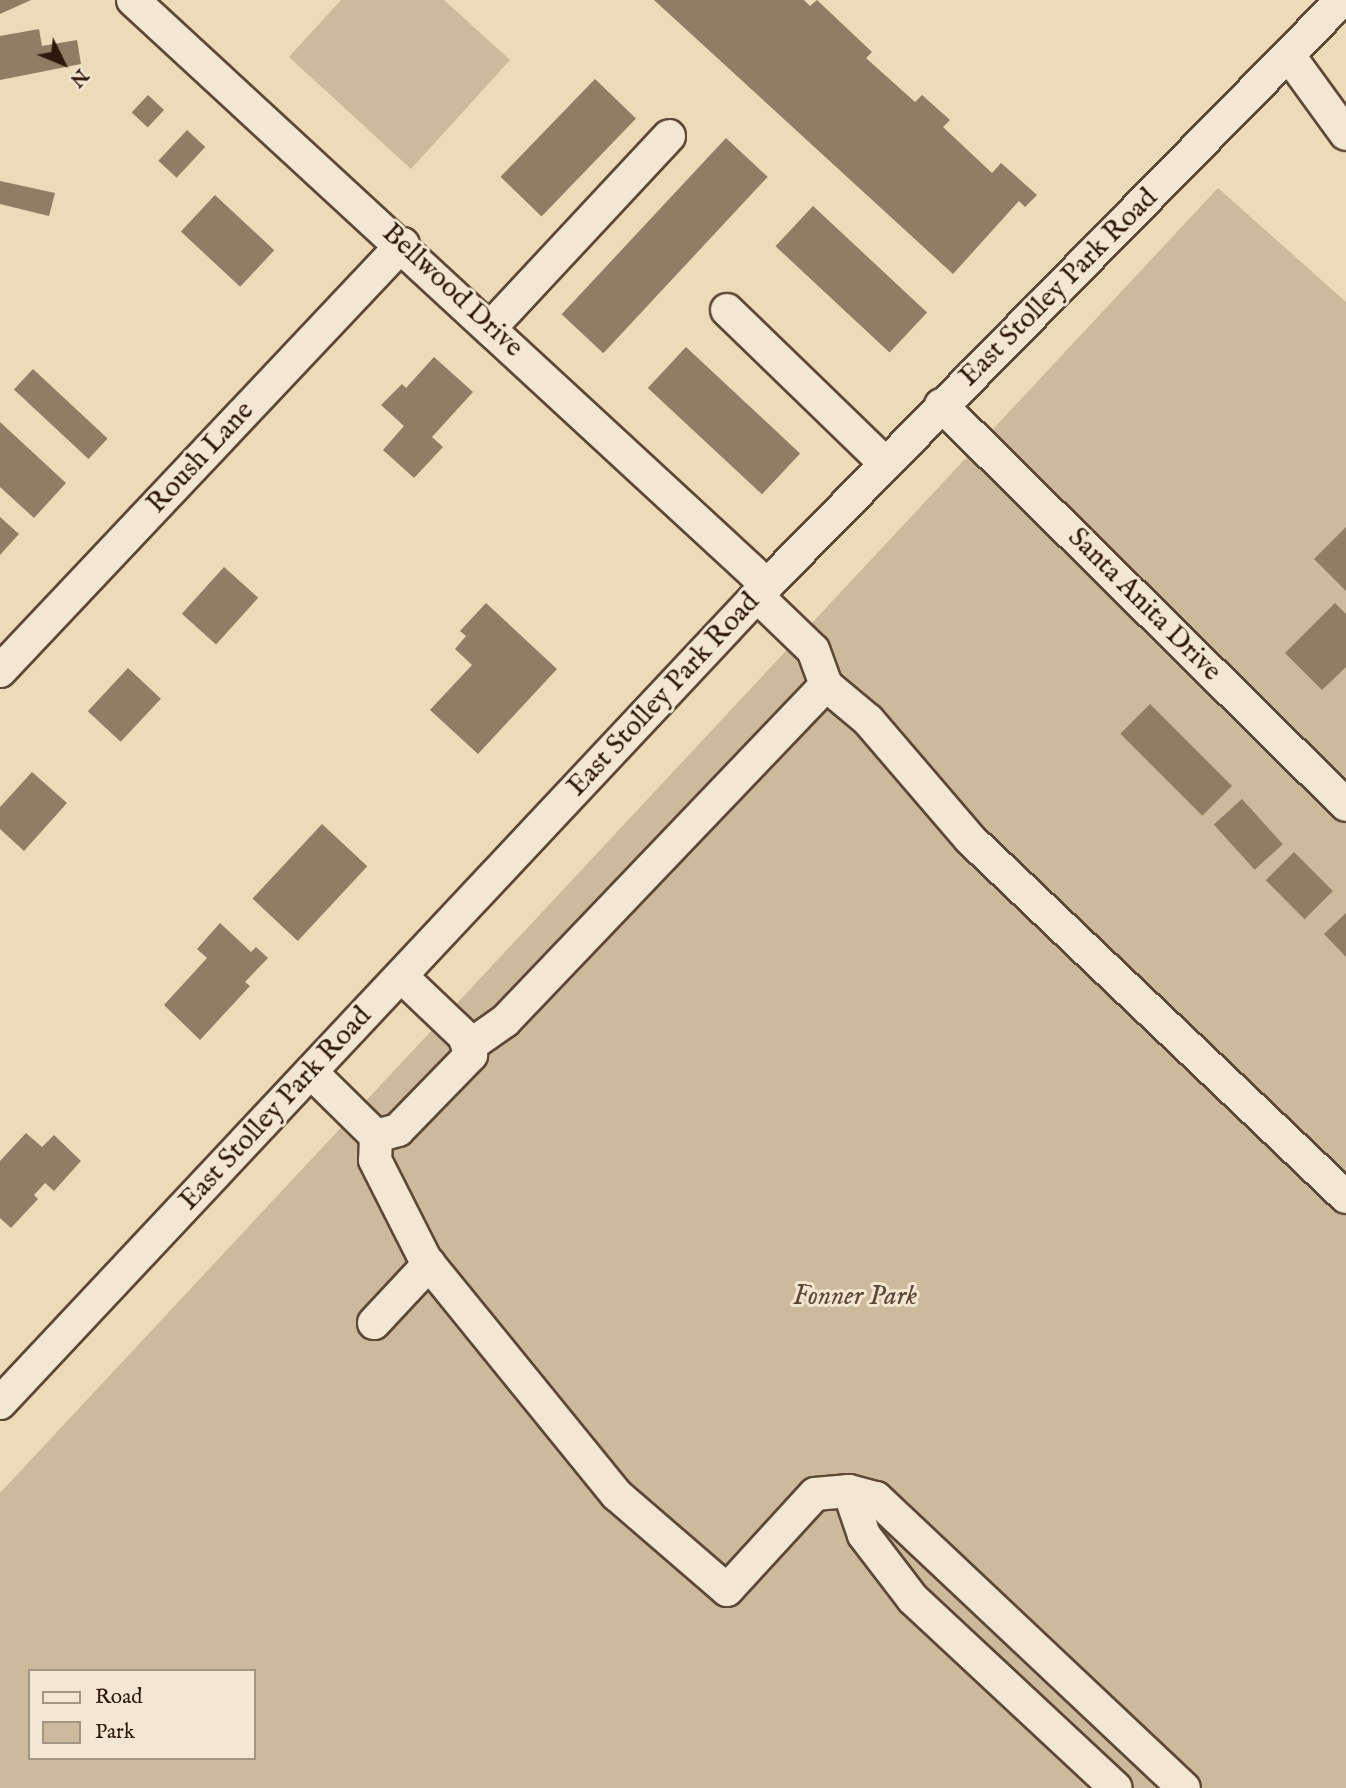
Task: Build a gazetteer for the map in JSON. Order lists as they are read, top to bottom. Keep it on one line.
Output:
{"streets":{"street":["East Stolley Park Road","Bellwood Drive","Roush Lane","Santa Anita Drive"]},"crossings":[["East Stolley Park Road","Bellwood Drive"],["East Stolley Park Road","Santa Anita Drive"],["Bellwood Drive","Roush Lane"]],"parks":["Fonner Park"],"legend":["Road","Park"],"north":"bottom right"}
